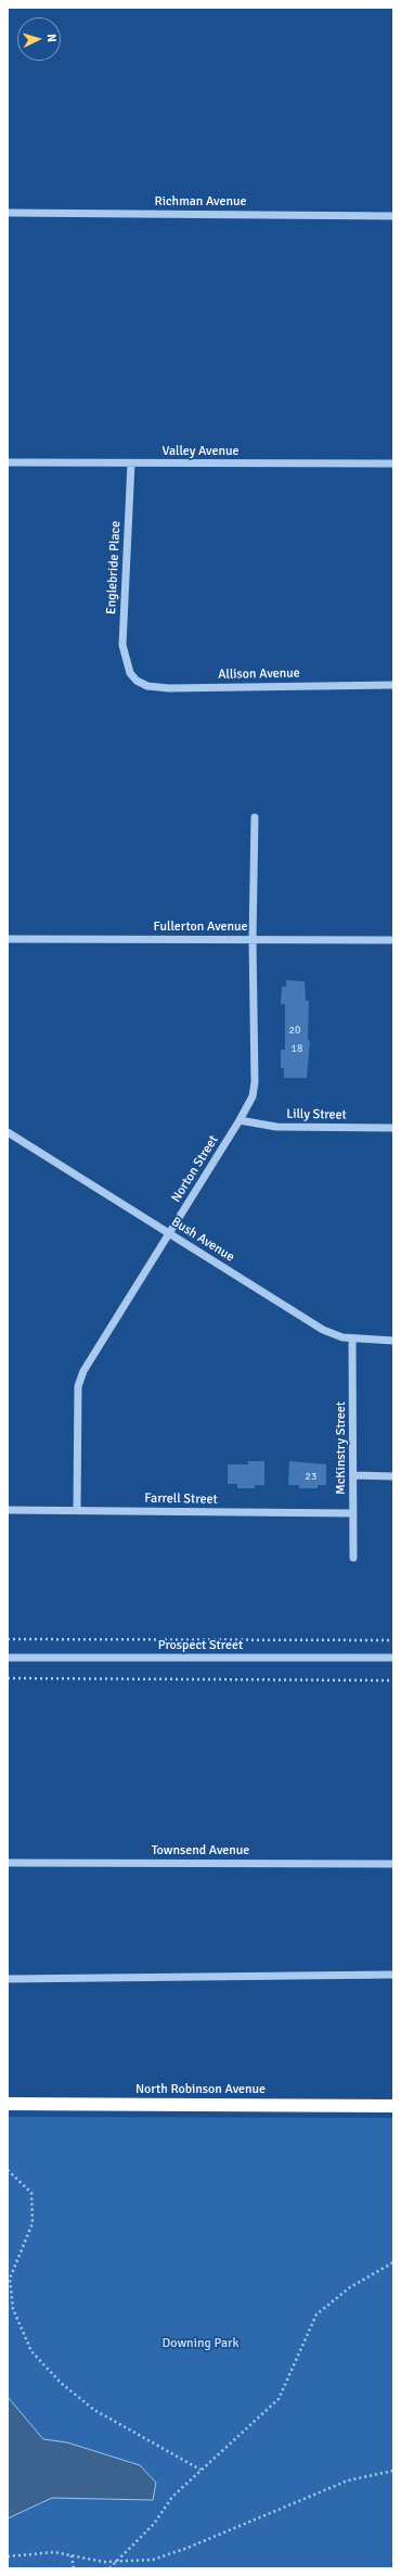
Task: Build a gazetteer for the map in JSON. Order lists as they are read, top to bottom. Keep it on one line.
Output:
{"streets":{"highway":["North Robinson Avenue"],"street":["Richman Avenue","Valley Avenue","Englebride Place","Allison Avenue","Fullerton Avenue","Lilly Street","Norton Street","Bush Avenue","McKinstry Street","Farrell Street","Prospect Street","Townsend Avenue"]},"crossings":[["Valley Avenue","Englebride Place"],["Englebride Place","Allison Avenue"],["Fullerton Avenue","Norton Street"],["Lilly Street","Norton Street"],["Norton Street","Bush Avenue"],["Norton Street","Farrell Street"],["Bush Avenue","McKinstry Street"],["McKinstry Street","Farrell Street"]],"parks":["Downing Park"],"house_numbers":["20","18","23"],"north":"right"}
